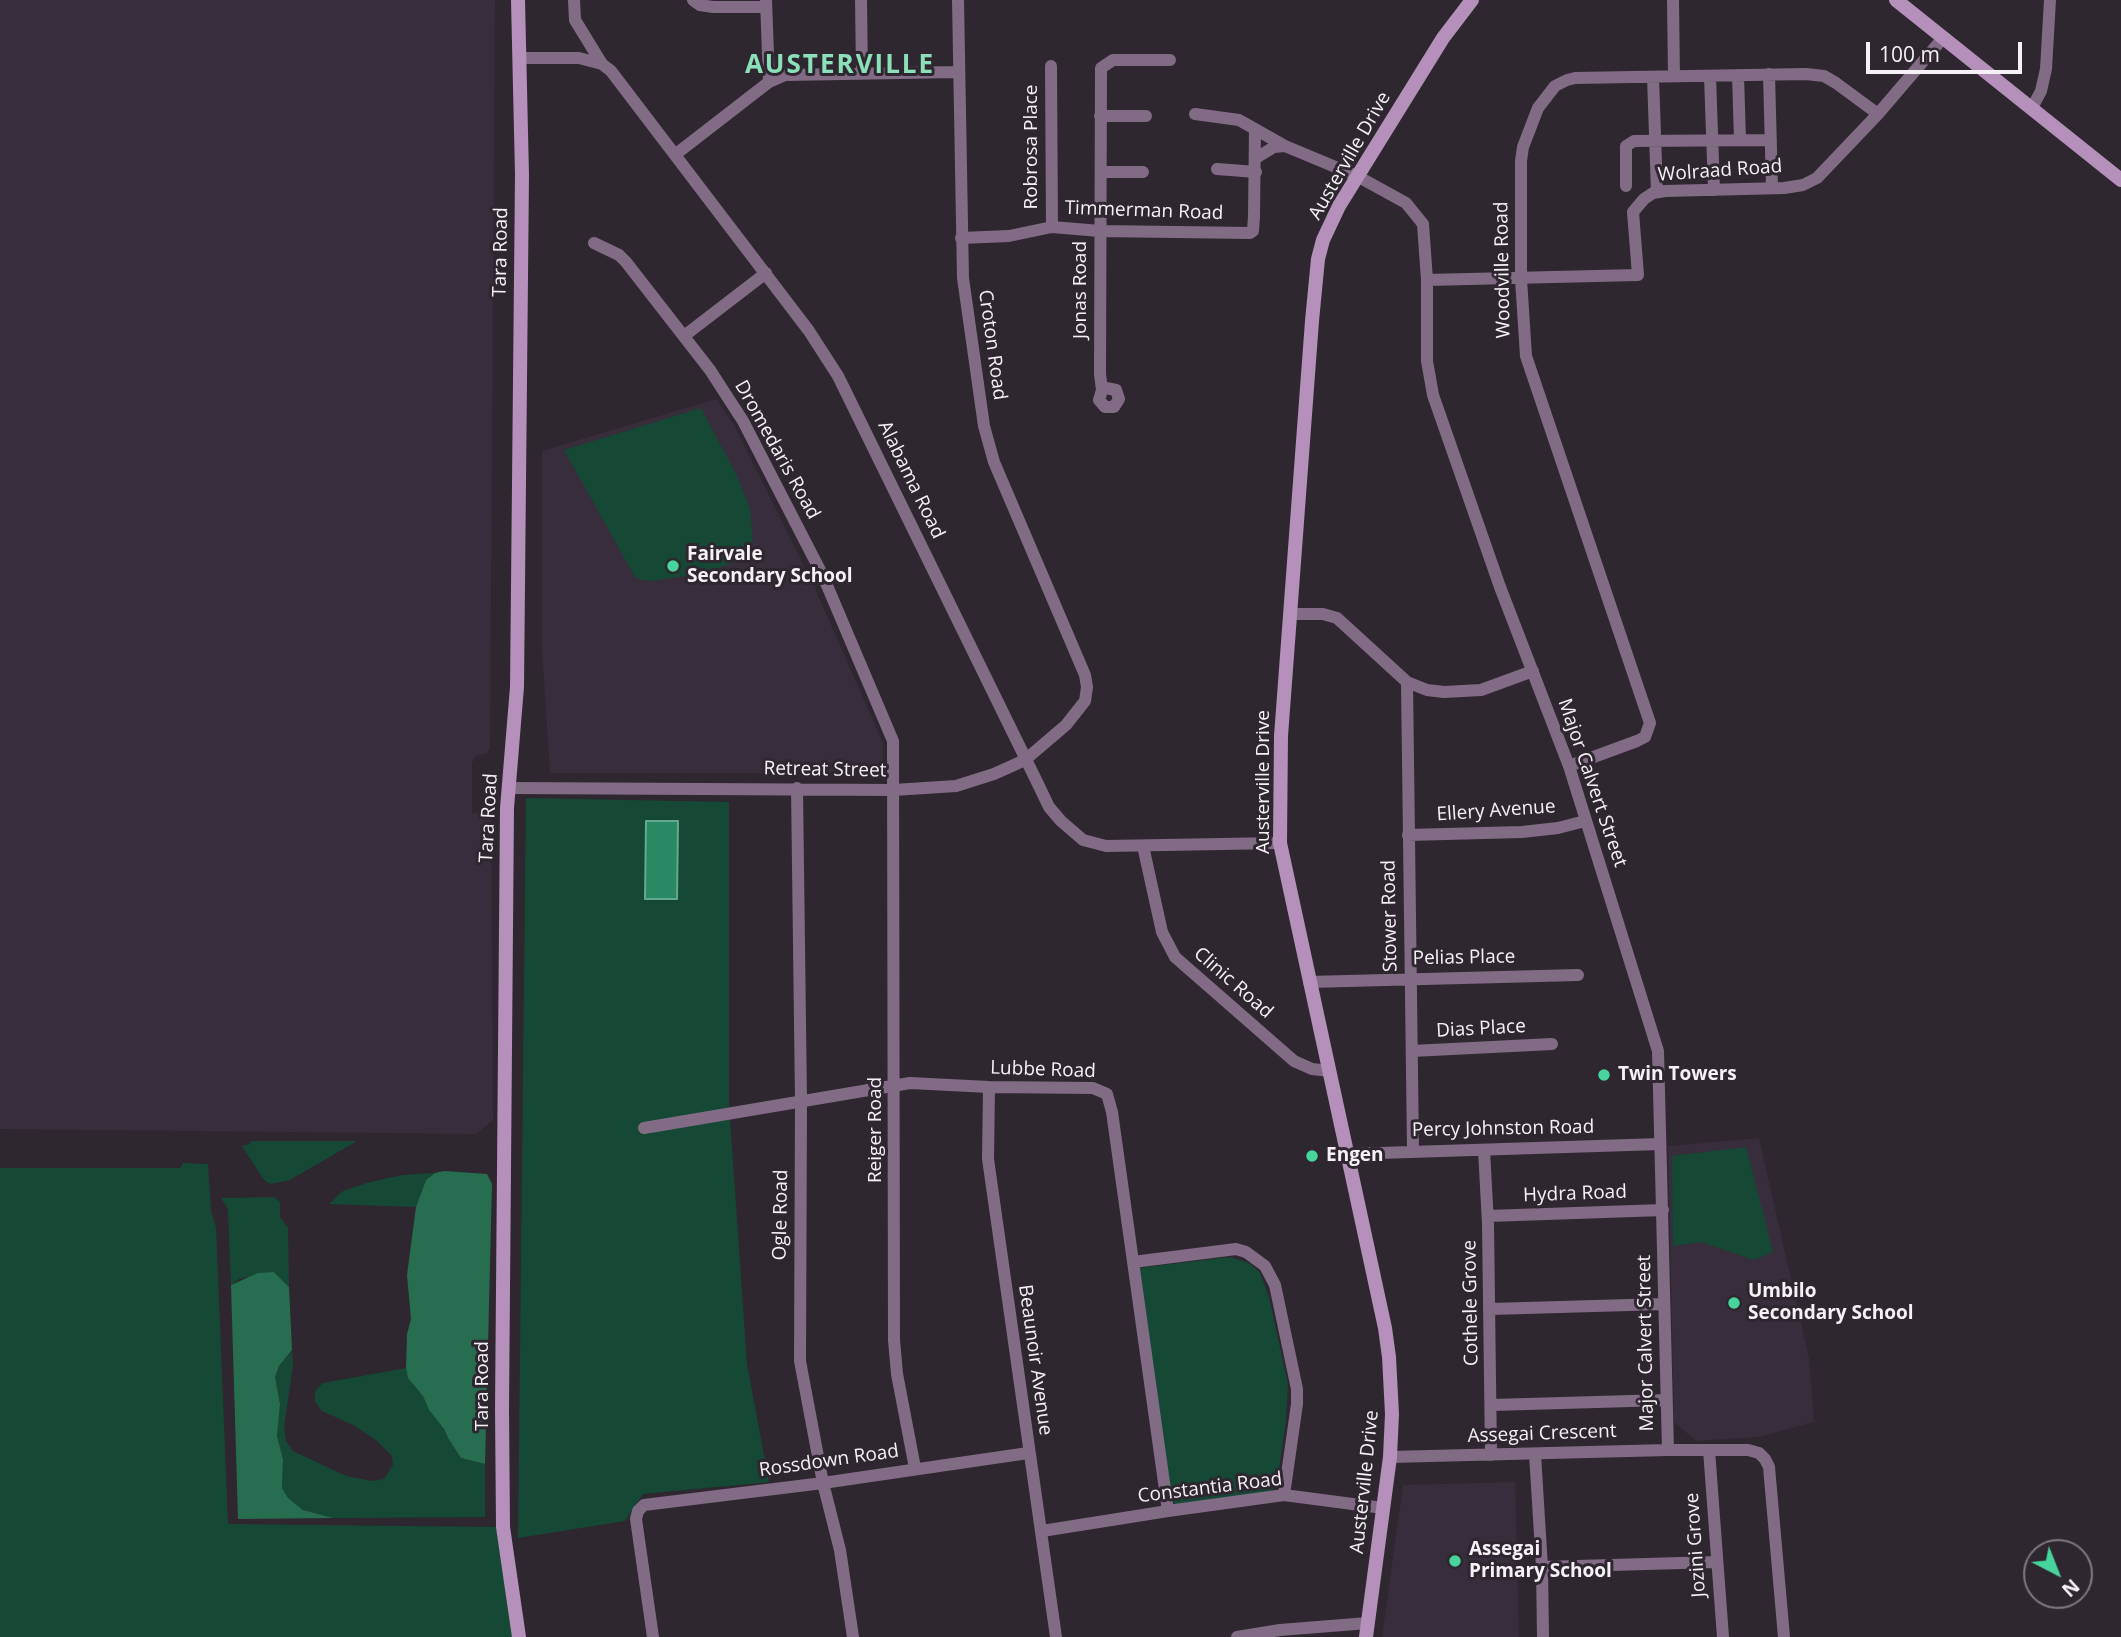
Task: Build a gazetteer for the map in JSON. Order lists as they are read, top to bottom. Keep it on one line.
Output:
{"streets":{"street":["Robrosa Place","Austerville Drive","Wolraad Road","Timmerman Road","Tara Road","Woodville Road","Jonas Road","Croton Road","Dromedaris Road","Alabama Road","Retreat Street","Major Calvert Street","Ellery Avenue","Stower Road","Pelias Place","Clinic Road","Dias Place","Lubbe Road","Percy Johnston Road","Reiger Road","Hydra Road","Ogle Road","Cothele Grove","Beaunoir Avenue","Assegai Crescent","Rossdown Road","Constantia Road","Jozini Grove"]},"crossings":[["Robrosa Place","Timmerman Road"],["Austerville Drive","Alabama Road"],["Austerville Drive","Major Calvert Street"],["Austerville Drive","Pelias Place"],["Austerville Drive","Clinic Road"],["Austerville Drive","Percy Johnston Road"],["Austerville Drive","Assegai Crescent"],["Austerville Drive","Constantia Road"],["Wolraad Road","Woodville Road"],["Wolraad Road","Major Calvert Street"],["Timmerman Road","Jonas Road"],["Timmerman Road","Croton Road"],["Timmerman Road","Major Calvert Street"],["Tara Road","Retreat Street"],["Woodville Road","Major Calvert Street"],["Croton Road","Retreat Street"],["Dromedaris Road","Retreat Street"],["Dromedaris Road","Reiger Road"],["Alabama Road","Retreat Street"],["Alabama Road","Clinic Road"],["Retreat Street","Reiger Road"],["Retreat Street","Ogle Road"],["Major Calvert Street","Ellery Avenue"],["Major Calvert Street","Percy Johnston Road"],["Major Calvert Street","Hydra Road"],["Major Calvert Street","Assegai Crescent"],["Ellery Avenue","Stower Road"],["Stower Road","Pelias Place"],["Stower Road","Dias Place"],["Stower Road","Percy Johnston Road"],["Lubbe Road","Reiger Road"],["Lubbe Road","Ogle Road"],["Lubbe Road","Beaunoir Avenue"],["Lubbe Road","Constantia Road"],["Percy Johnston Road","Cothele Grove"],["Reiger Road","Rossdown Road"],["Hydra Road","Cothele Grove"],["Ogle Road","Rossdown Road"],["Cothele Grove","Assegai Crescent"],["Beaunoir Avenue","Rossdown Road"],["Beaunoir Avenue","Constantia Road"],["Assegai Crescent","Jozini Grove"]],"districts":["AUSTERVILLE"],"places":["Fairvale Secondary School","Twin Towers","Engen","Umbilo Secondary School","Assegai Primary School"],"scale_bar":"100 m","north":"bottom right"}
